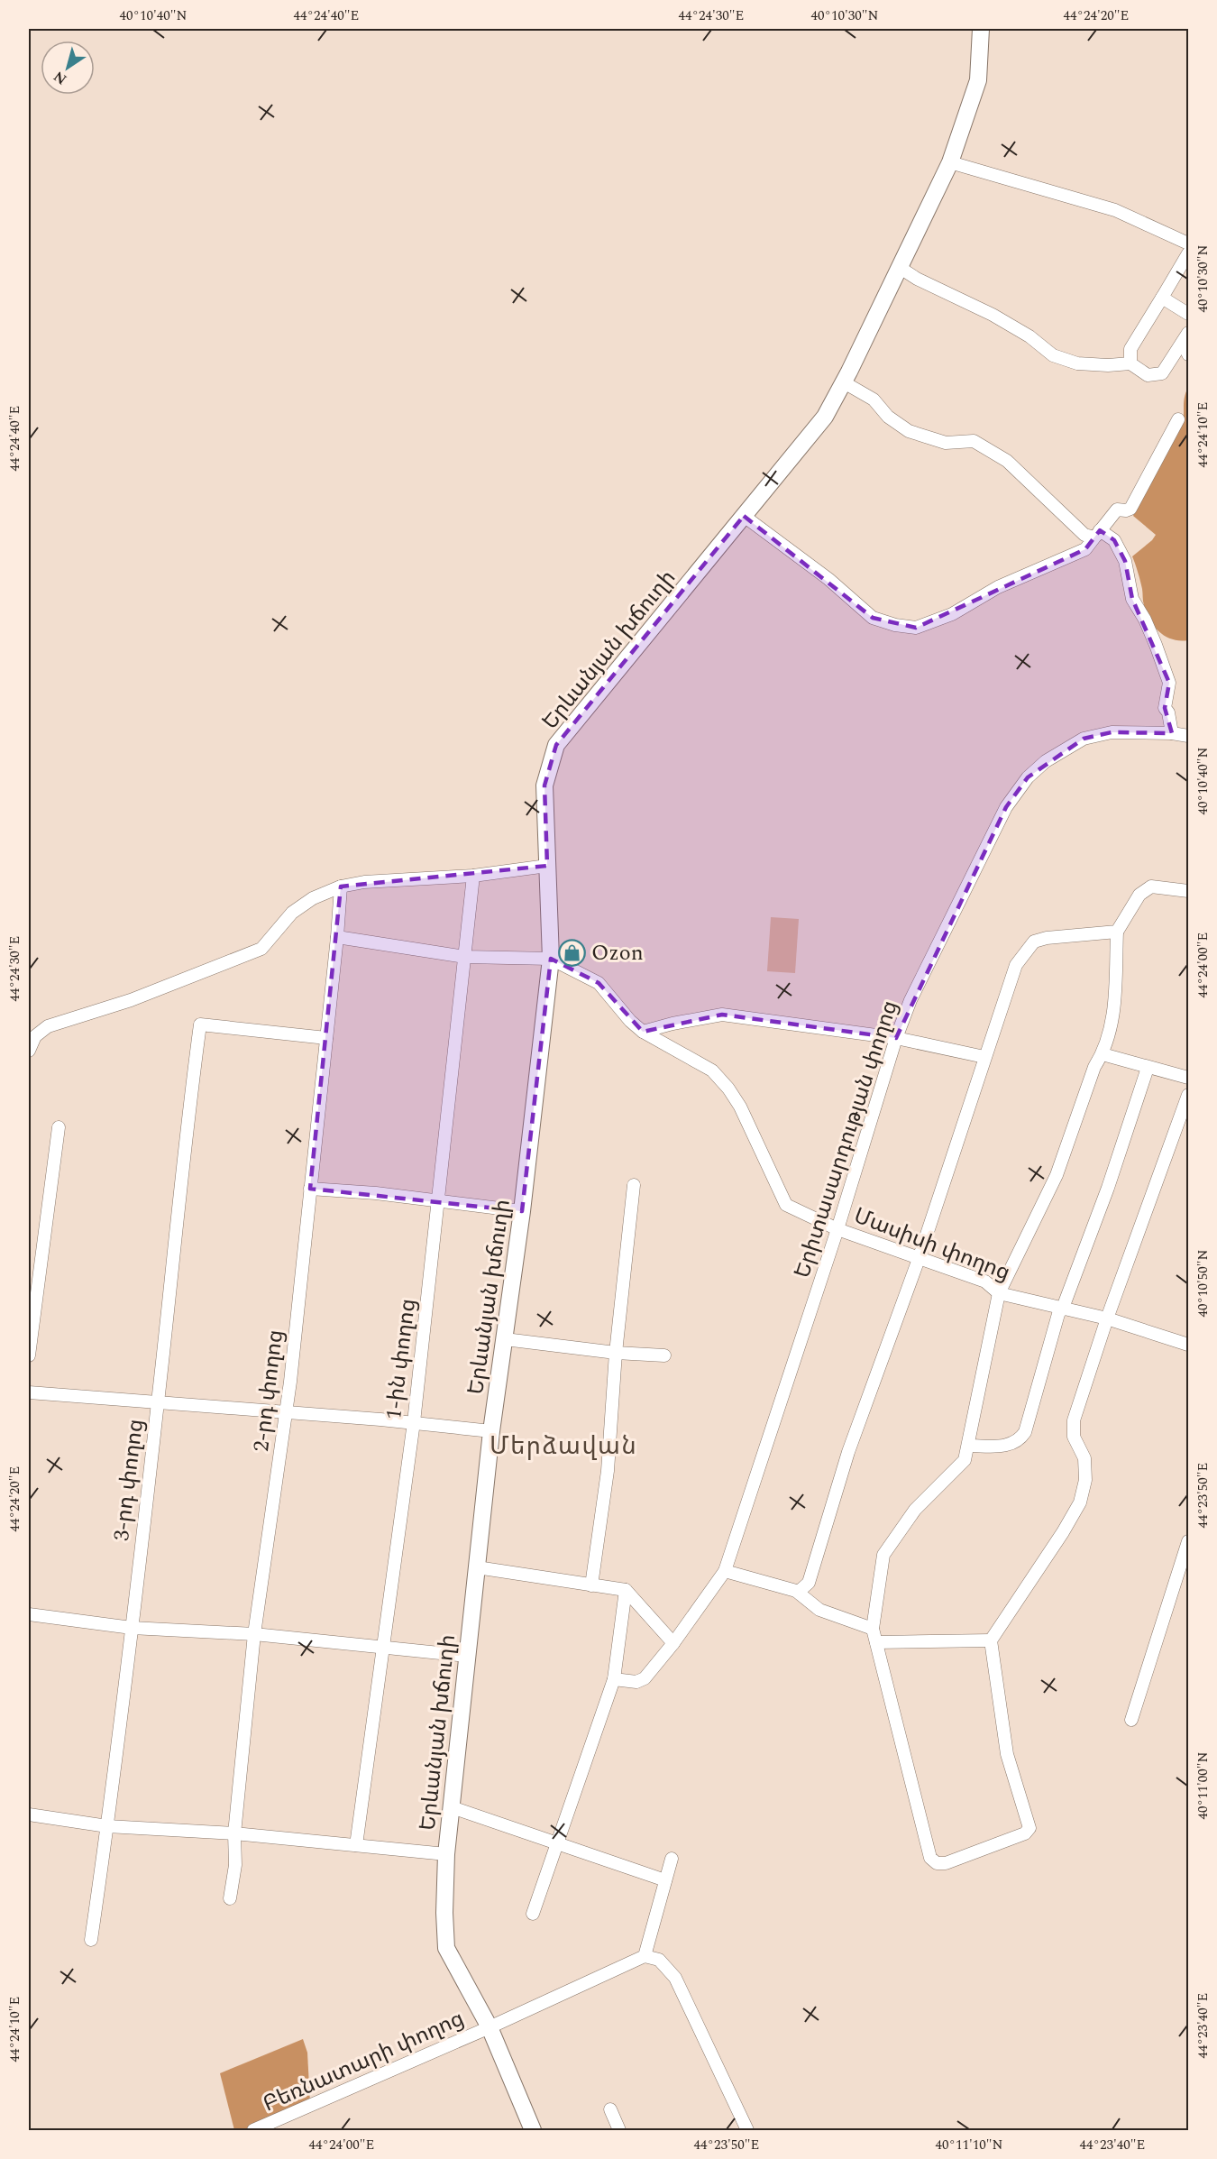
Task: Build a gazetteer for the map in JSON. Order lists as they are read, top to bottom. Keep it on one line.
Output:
{"streets":{"main road":["Երևանյան խճուղի"],"street":["Երիտասարդության փողոց","Մասիսի փողոց","1-ին փողոց","2-րդ փողոց","3-րդ փողոց","Բեռնատարի փողոց"]},"crossings":[["Երևանյան խճուղի","Մասիսի փողոց"],["Երևանյան խճուղի","Բեռնատարի փողոց"],["Երիտասարդության փողոց","Մասիսի փողոց"],["2-րդ փողոց","3-րդ փողոց"]],"districts":["Մերձավան"],"places":{"shop":["Ozon"]},"north":"bottom left","coordinates":["40°10'40\"N","44°24'40\"E","44°24'30\"E","40°10'30\"N","44°24'20\"E","44°24'10\"E","44°24'00\"E","40°10'50\"N","44°23'50\"E","40°11'00\"N","44°23'40\"E","40°11'10\"N"]}
